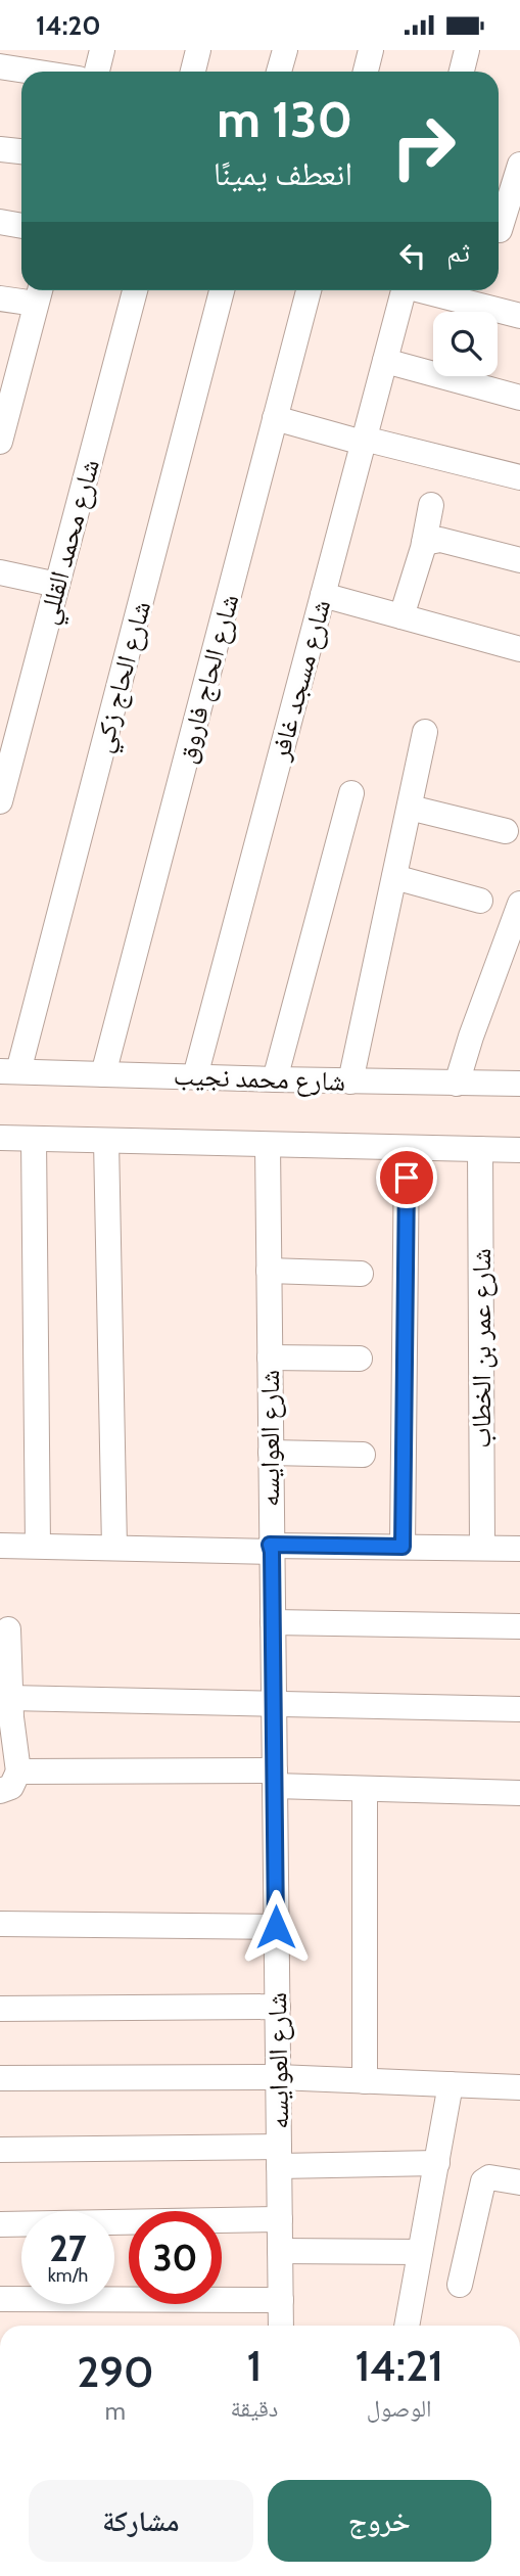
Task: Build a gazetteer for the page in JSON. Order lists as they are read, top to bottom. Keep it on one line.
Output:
{"streets":{"street":["شارع محمد القللي","شارع الحاج زكي","شارع الحاج فاروق","شارع مسجد غافر","شارع محمد نجيب","شارع عمر بن الخطاب","شارع العوايسه"]},"crossings":[["شارع الحاج زكي","شارع محمد نجيب"],["شارع الحاج فاروق","شارع محمد نجيب"],["شارع مسجد غافر","شارع محمد نجيب"]],"page":{"status":"14:20","turn":["130 m","انعطف يمينًا"],"then":"ثم","speed":"27 km/h","limit":"30","eta":["14:21","الوصول","1","دقيقة","290","m"],"buttons":["خروج","مشاركة"]}}
